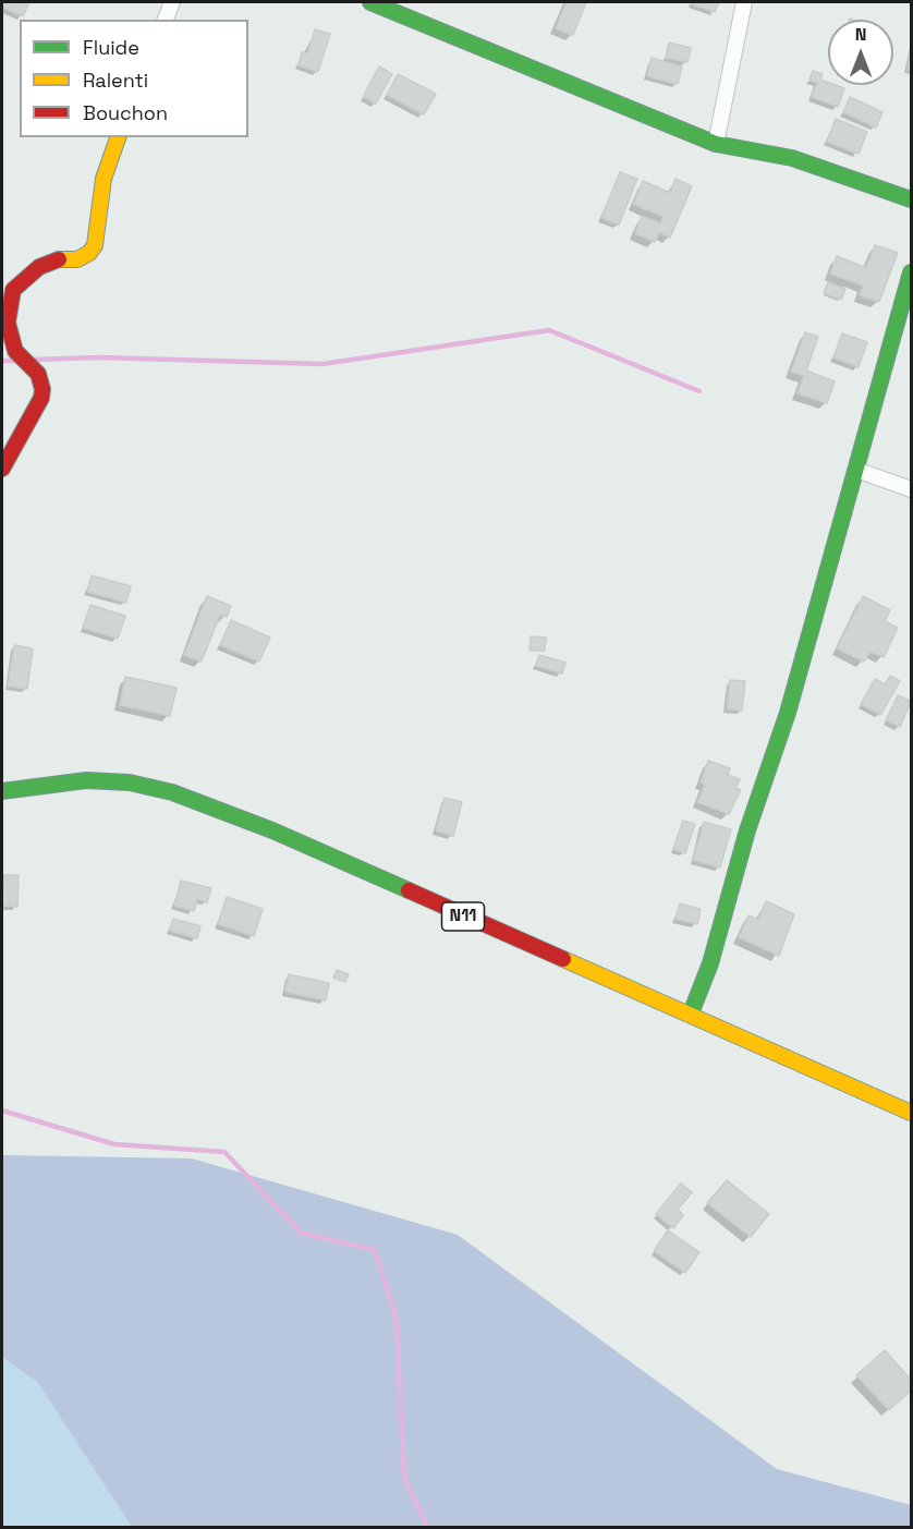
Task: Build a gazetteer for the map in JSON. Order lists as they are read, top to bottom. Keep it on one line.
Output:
{"streets":{"main road":["N11"]},"legend":["Fluide","Ralenti","Bouchon"],"north":"top"}
